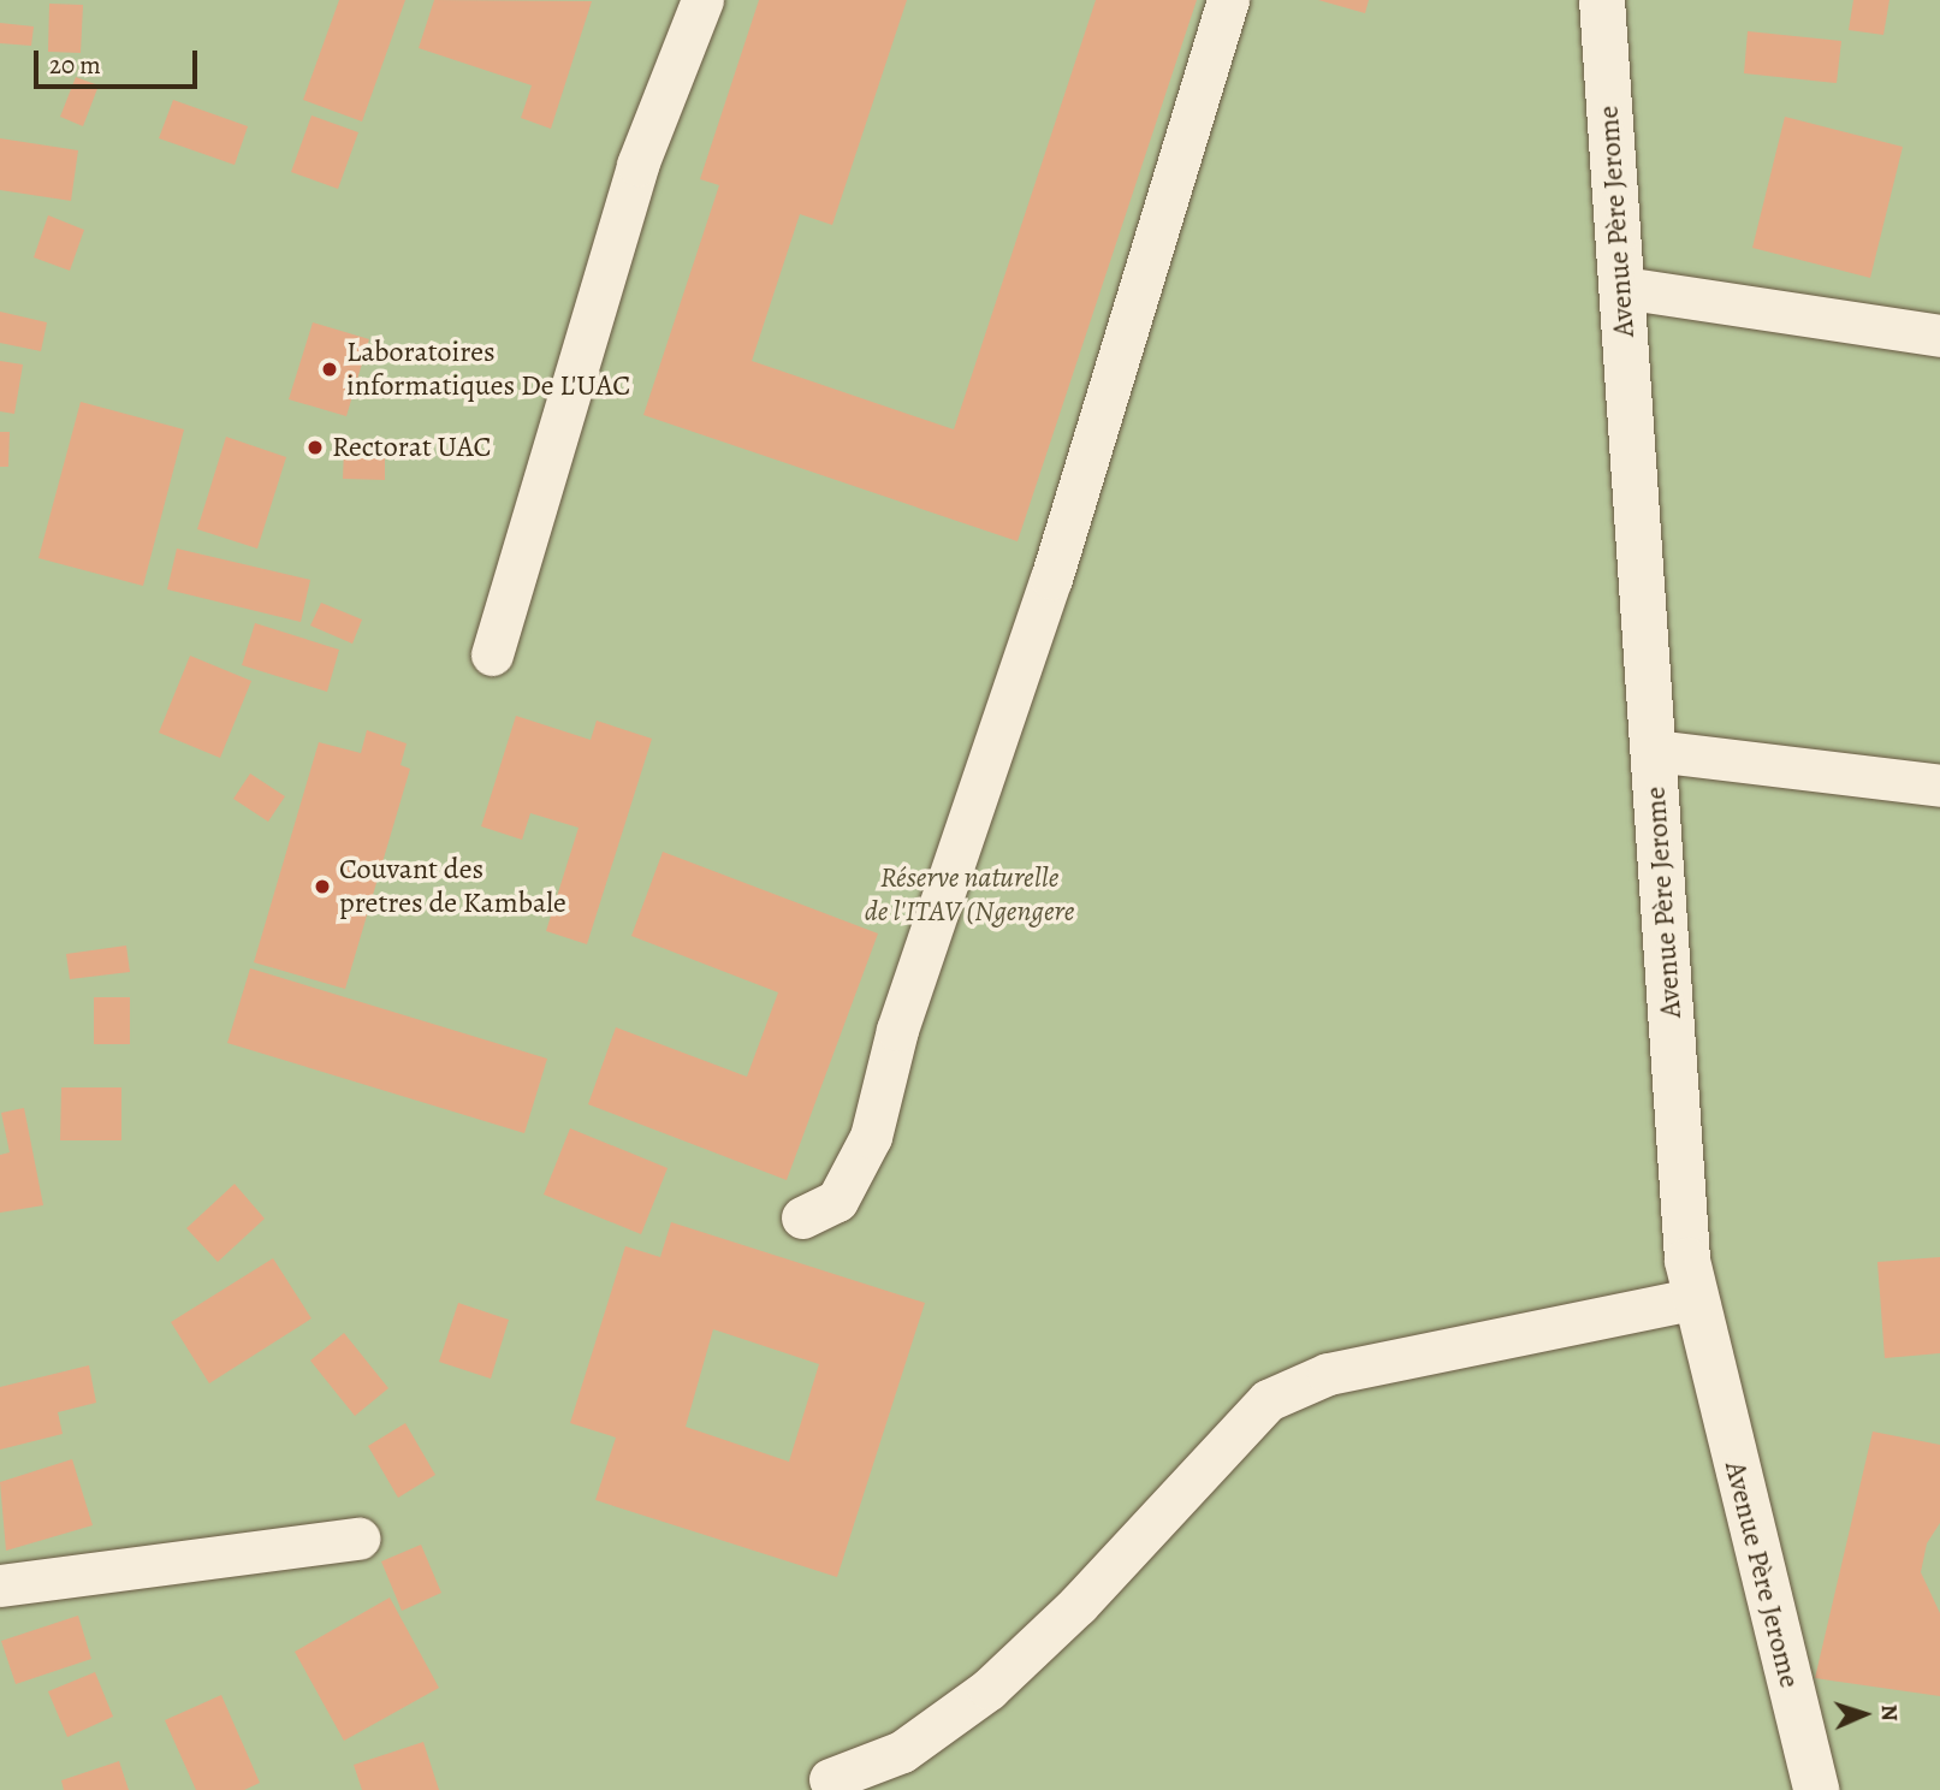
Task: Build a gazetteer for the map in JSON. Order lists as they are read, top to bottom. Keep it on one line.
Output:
{"streets":{"street":["Avenue Père Jerome"]},"parks":["Réserve naturelle de l'ITAV (Ngengere"],"places":["Laboratoires informatiques De L'UAC","Rectorat UAC","Couvant des pretres de Kambale"],"scale_bar":"20 m","north":"right"}
